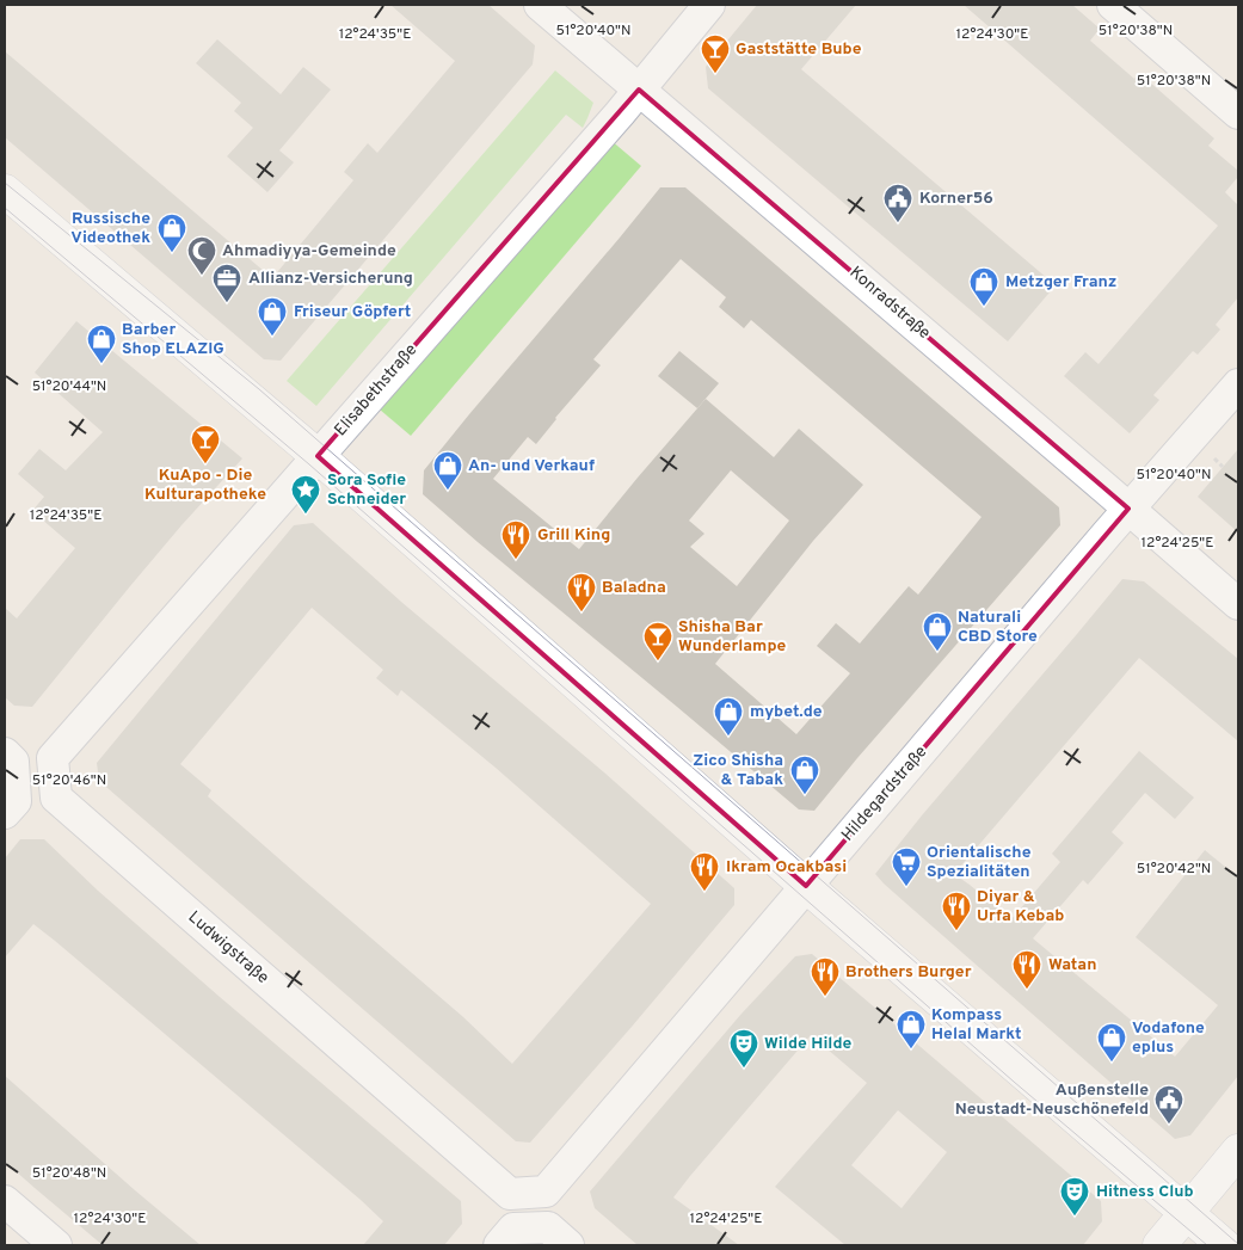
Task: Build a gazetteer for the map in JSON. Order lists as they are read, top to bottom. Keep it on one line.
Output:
{"streets":{"street":["Konradstraße","Elisabethstraße","Hildegardstraße","Ludwigstraße"]},"crossings":[["Konradstraße","Elisabethstraße"],["Konradstraße","Hildegardstraße"],["Elisabethstraße","Ludwigstraße"],["Hildegardstraße","Ludwigstraße"]],"places":{"bar":["Gaststätte Bube","KuApo - Die Kulturapotheke","Shisha Bar Wunderlampe"],"public building":["Korner56","Außenstelle Neustadt-Neuschönefeld"],"shop":["Russische Videothek","Metzger Franz","Friseur Göpfert","Barber Shop ELAZIG","An- und Verkauf","Naturali CBD Store","mybet.de","Zico Shisha & Tabak","Kompass Helal Markt","Vodafone eplus"],"mosque":["Ahmadiyya-Gemeinde"],"office":["Allianz-Versicherung"],"place":["Sora Sofie Schneider"],"restaurant":["Grill King","Baladna","Ikram Ocakbasi","Diyar & Urfa Kebab","Watan","Brothers Burger"],"supermarket":["Orientalische Spezialitäten"],"theatre":["Wilde Hilde","Hitness Club"]},"coordinates":["51°20'40\"N","51°20'38\"N","12°24'35\"E","12°24'30\"E","51°20'44\"N","12°24'25\"E","51°20'46\"N","51°20'42\"N","51°20'48\"N"]}
